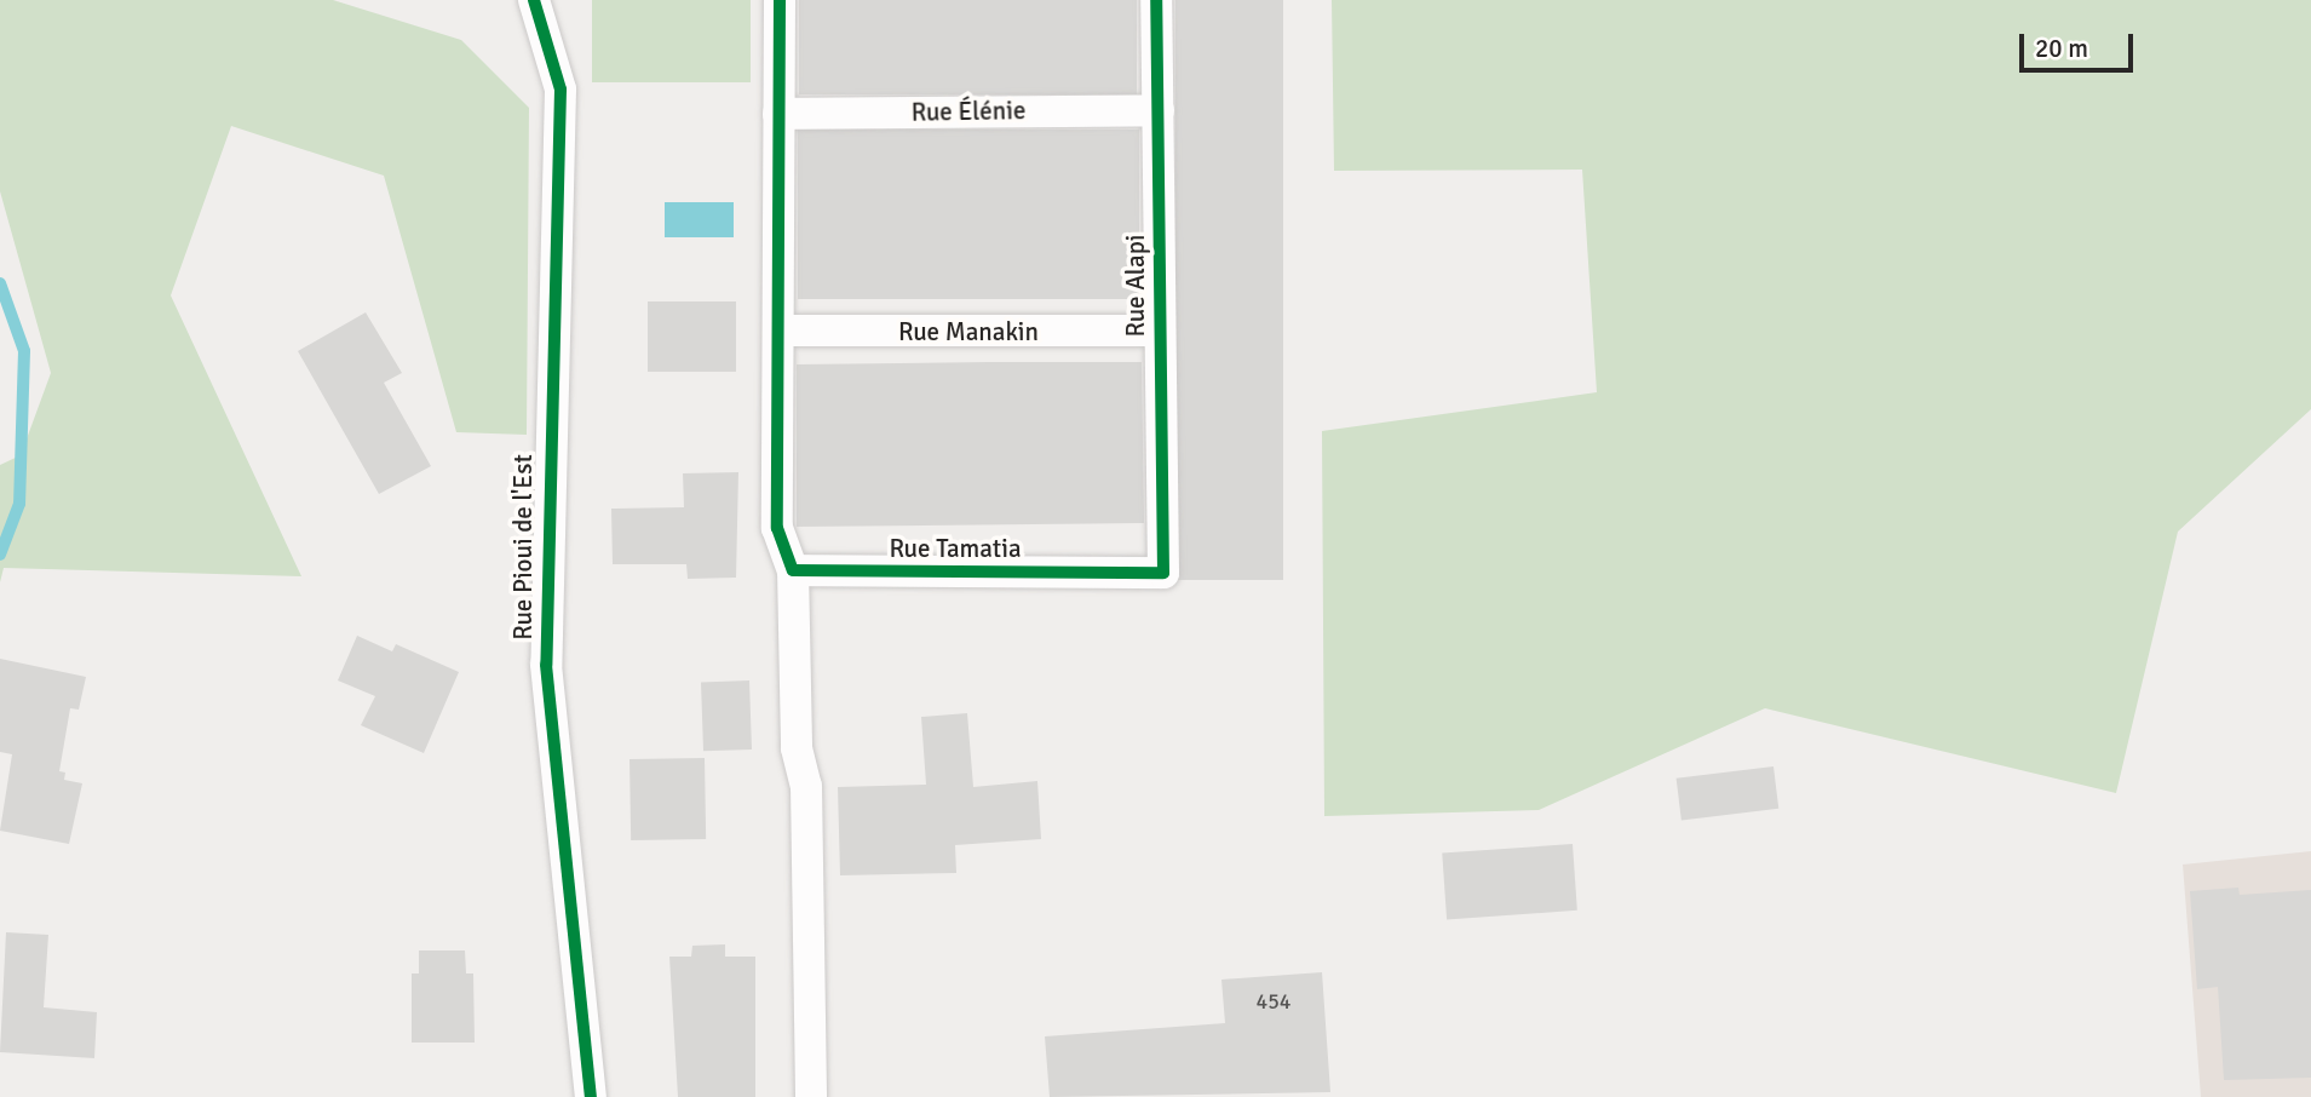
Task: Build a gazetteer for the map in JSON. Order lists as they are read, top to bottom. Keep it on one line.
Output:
{"streets":{"street":["Rue Élénie","Rue Alapi","Rue Manakin","Rue Pioui de l'Est","Rue Tamatia"]},"crossings":[["Rue Élénie","Rue Alapi"],["Rue Alapi","Rue Manakin"],["Rue Alapi","Rue Tamatia"]],"house_numbers":["454"],"scale_bar":"20 m"}
